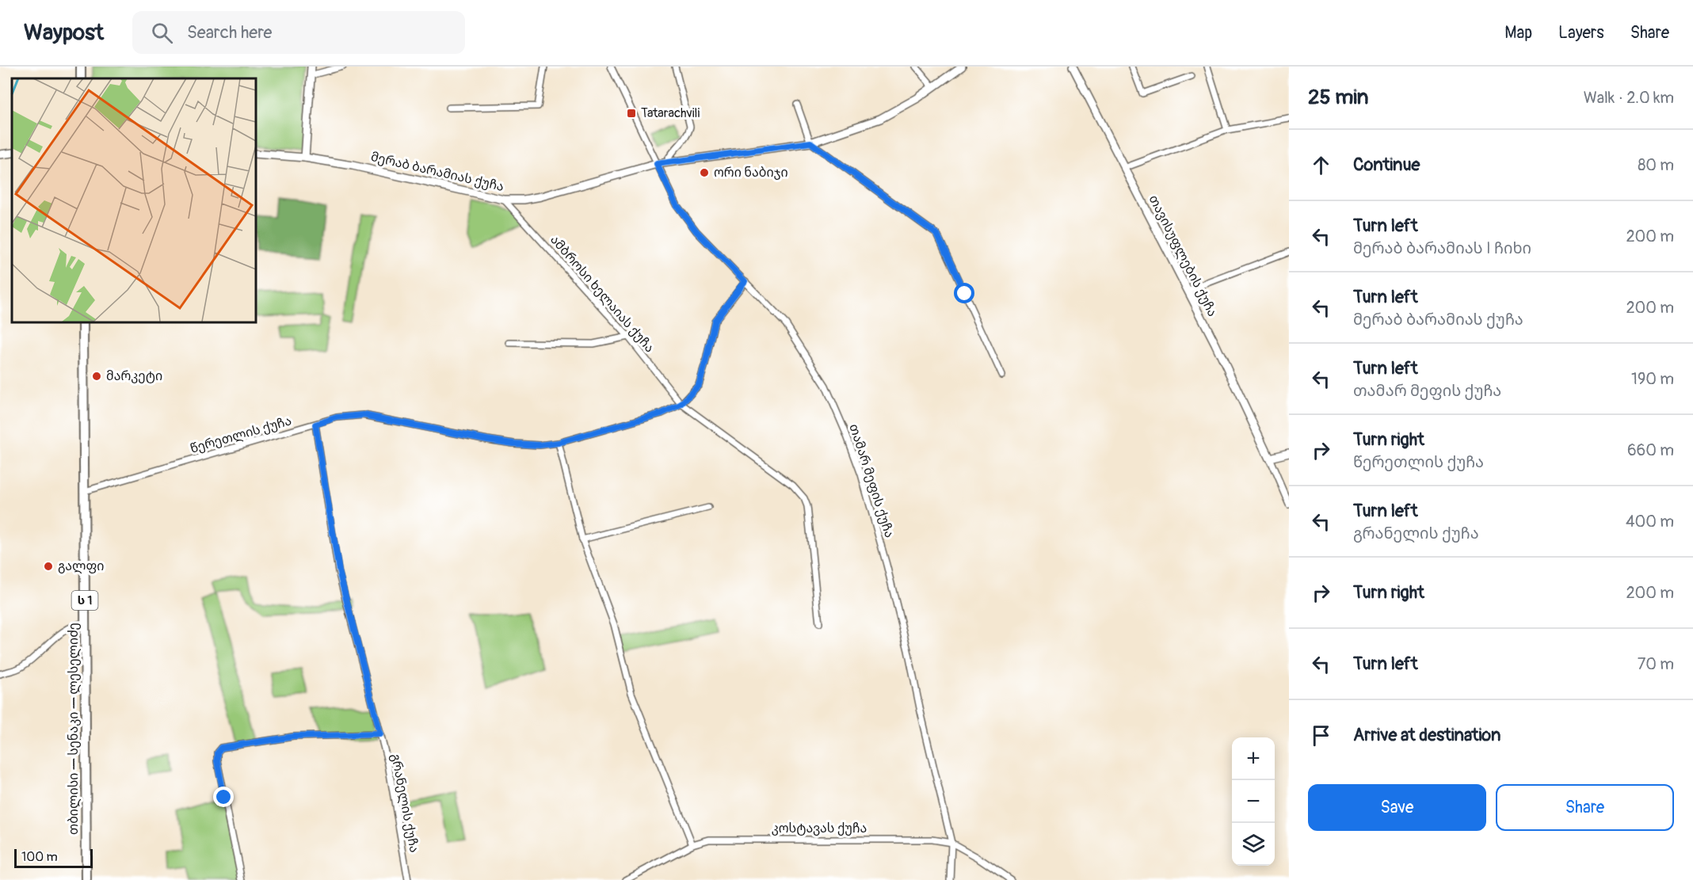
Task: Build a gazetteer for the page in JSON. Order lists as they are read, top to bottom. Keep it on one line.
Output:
{"streets":{"highway":["ს 1","თბილისი — სენაკი — ლესელიძე"],"main road":["მერაბ ბარამიას ქუჩა","თავისუფლების ქუჩა"],"street":["ამბროსი ხელაიას ქუჩა","წერეთლის ქუჩა","თამარ მეფის ქუჩა","გრანელის ქუჩა","კოსტავას ქუჩა"]},"crossings":[["მერაბ ბარამიას ქუჩა","ამბროსი ხელაიას ქუჩა"],["მერაბ ბარამიას ქუჩა","თამარ მეფის ქუჩა"],["ამბროსი ხელაიას ქუჩა","წერეთლის ქუჩა"],["წერეთლის ქუჩა","თამარ მეფის ქუჩა"],["წერეთლის ქუჩა","თბილისი — სენაკი — ლესელიძე"],["წერეთლის ქუჩა","გრანელის ქუჩა"],["თამარ მეფის ქუჩა","კოსტავას ქუჩა"]],"places":{"transit":["Tatarachvili"],"other":["ორი ნაბიჯი","მარკეტი","გალფი"]},"scale_bar":"100 m","page":{"header":"Waypost","search":"Search here","nav":["Map","Layers","Share"],"heading":["25 min","Walk · 2.0 km"],"list":[["Continue","80 m"],["Turn left","მერაბ ბარამიას I ჩიხი","200 m"],["Turn left","მერაბ ბარამიას ქუჩა","200 m"],["Turn left","თამარ მეფის ქუჩა","190 m"],["Turn right","წერეთლის ქუჩა","660 m"],["Turn left","გრანელის ქუჩა","400 m"],["Turn right","200 m"],["Turn left","70 m"],"Arrive at destination"],"map_buttons":["+","−"],"buttons":["Save","Share"],"scale":"100 m"}}
